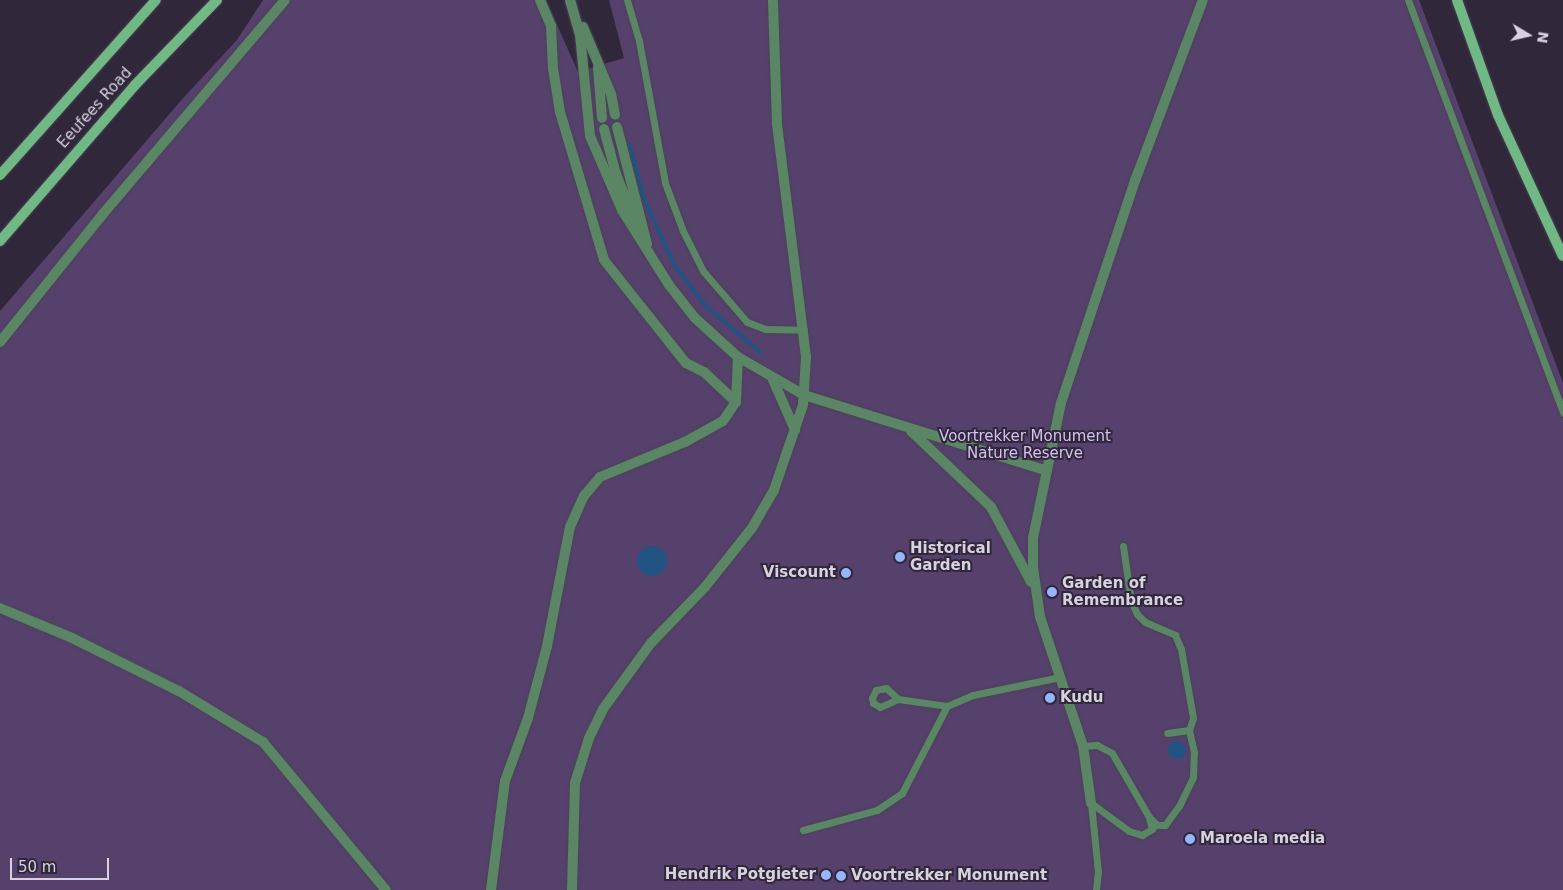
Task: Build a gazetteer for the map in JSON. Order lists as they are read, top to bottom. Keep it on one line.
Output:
{"streets":{"main road":["Eeufees Road"]},"parks":["Voortrekker Monument Nature Reserve"],"places":["Historical Garden","Viscount","Garden of Remembrance","Kudu","Maroela media","Hendrik Potgieter","Voortrekker Monument"],"scale_bar":"50 m","north":"right"}
